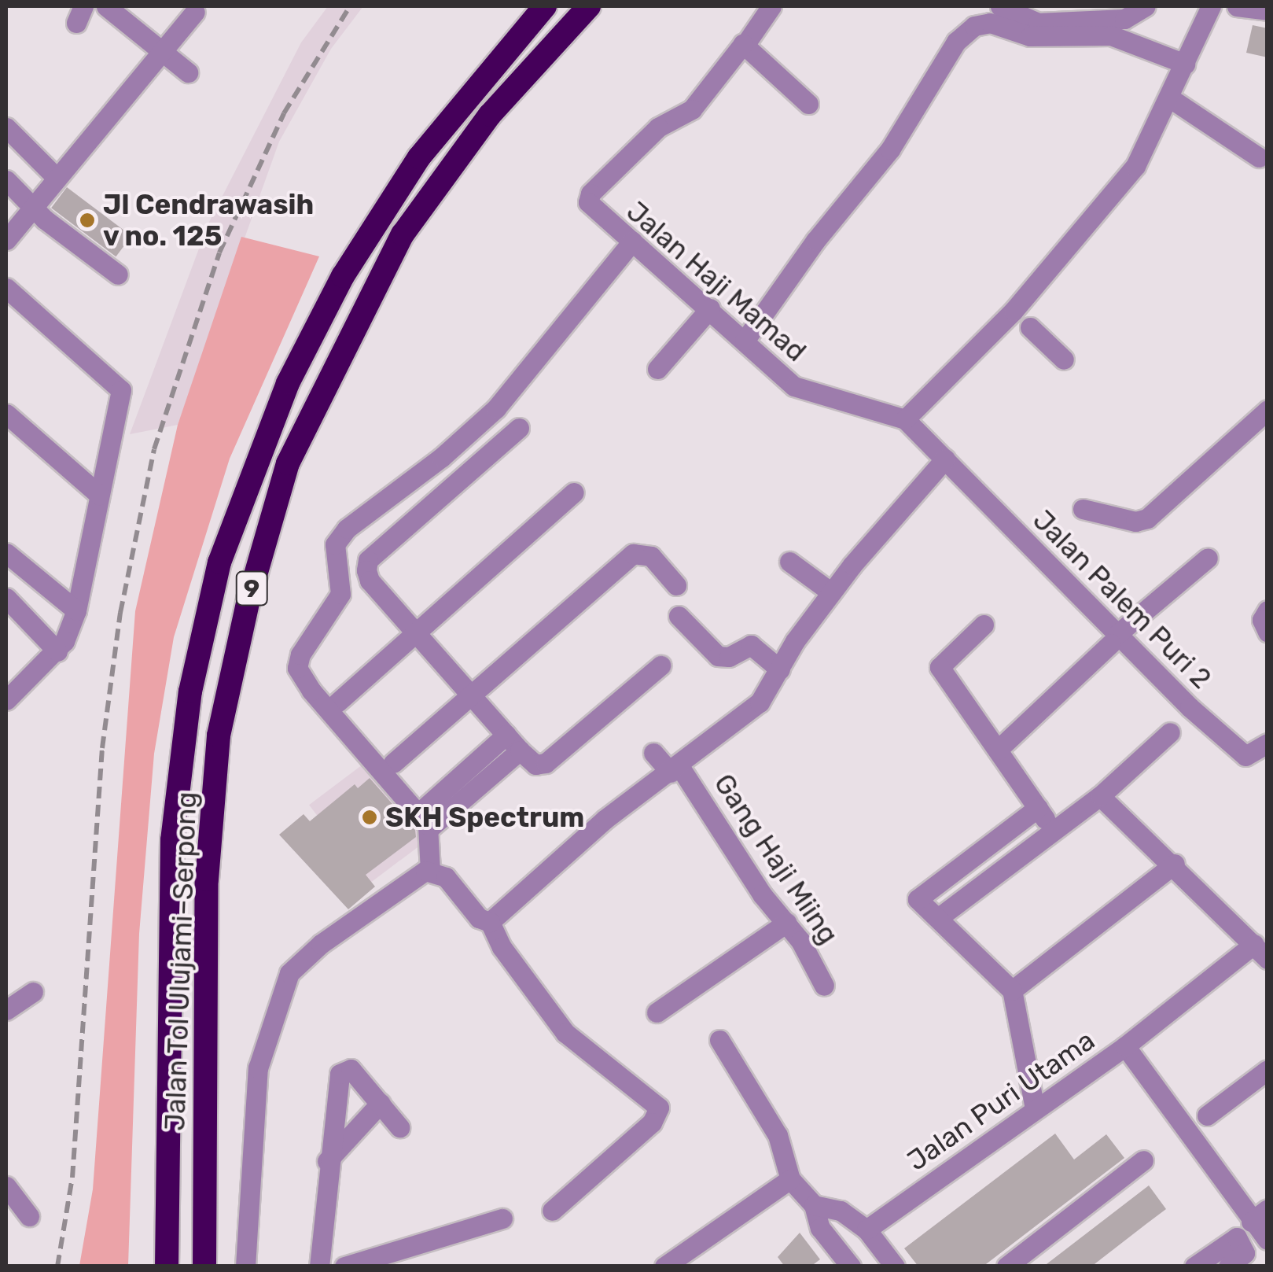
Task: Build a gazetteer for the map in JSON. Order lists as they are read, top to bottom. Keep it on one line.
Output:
{"streets":{"highway":["9","Jalan Tol Ulujami–Serpong"],"street":["Jalan Haji Mamad","Jalan Palem Puri 2","Gang Haji Miing","Jalan Puri Utama"]},"crossings":[["Jalan Haji Mamad","Jalan Palem Puri 2"]],"places":["Jl Cendrawasih v no. 125","SKH Spectrum"]}
